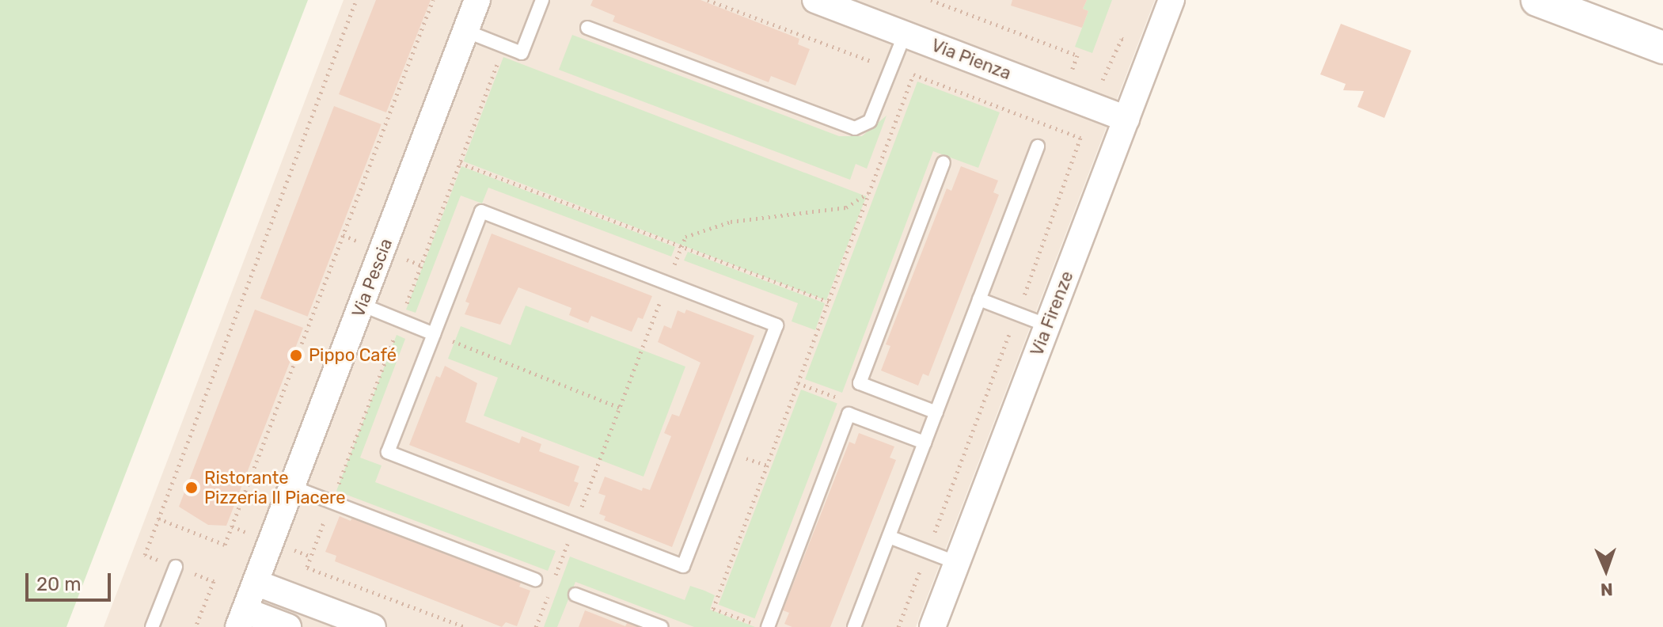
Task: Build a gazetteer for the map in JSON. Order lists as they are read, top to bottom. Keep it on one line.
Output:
{"streets":{"street":["Via Pienza","Via Pescia","Via Firenze"]},"crossings":[["Via Pienza","Via Firenze"]],"places":["Pippo Café","Ristorante Pizzeria Il Piacere"],"scale_bar":"20 m","north":"bottom"}
